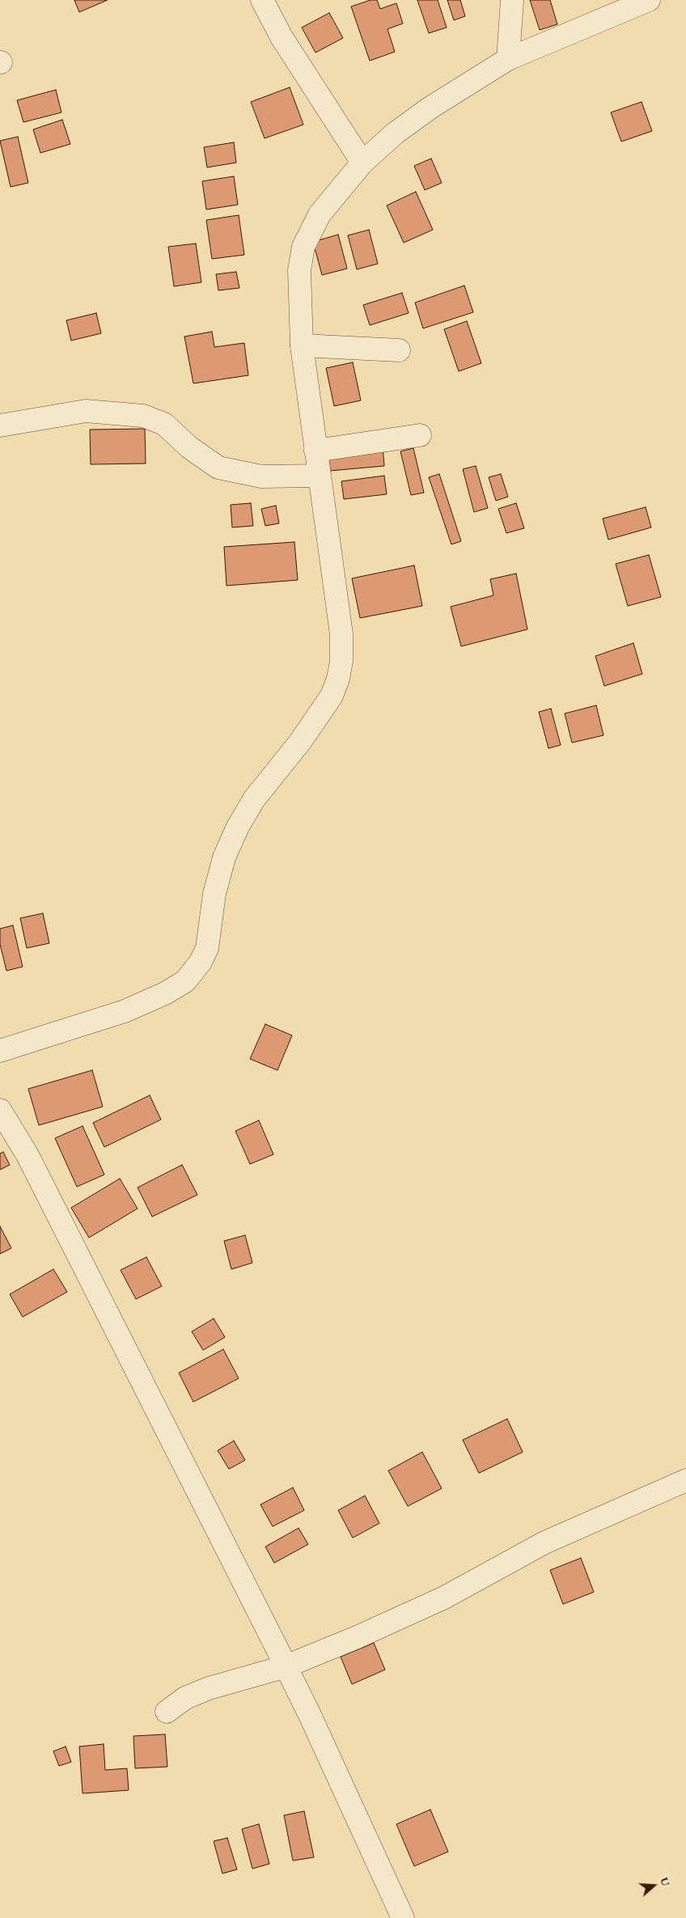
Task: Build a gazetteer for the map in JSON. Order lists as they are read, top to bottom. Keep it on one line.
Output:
{"north":"right"}
